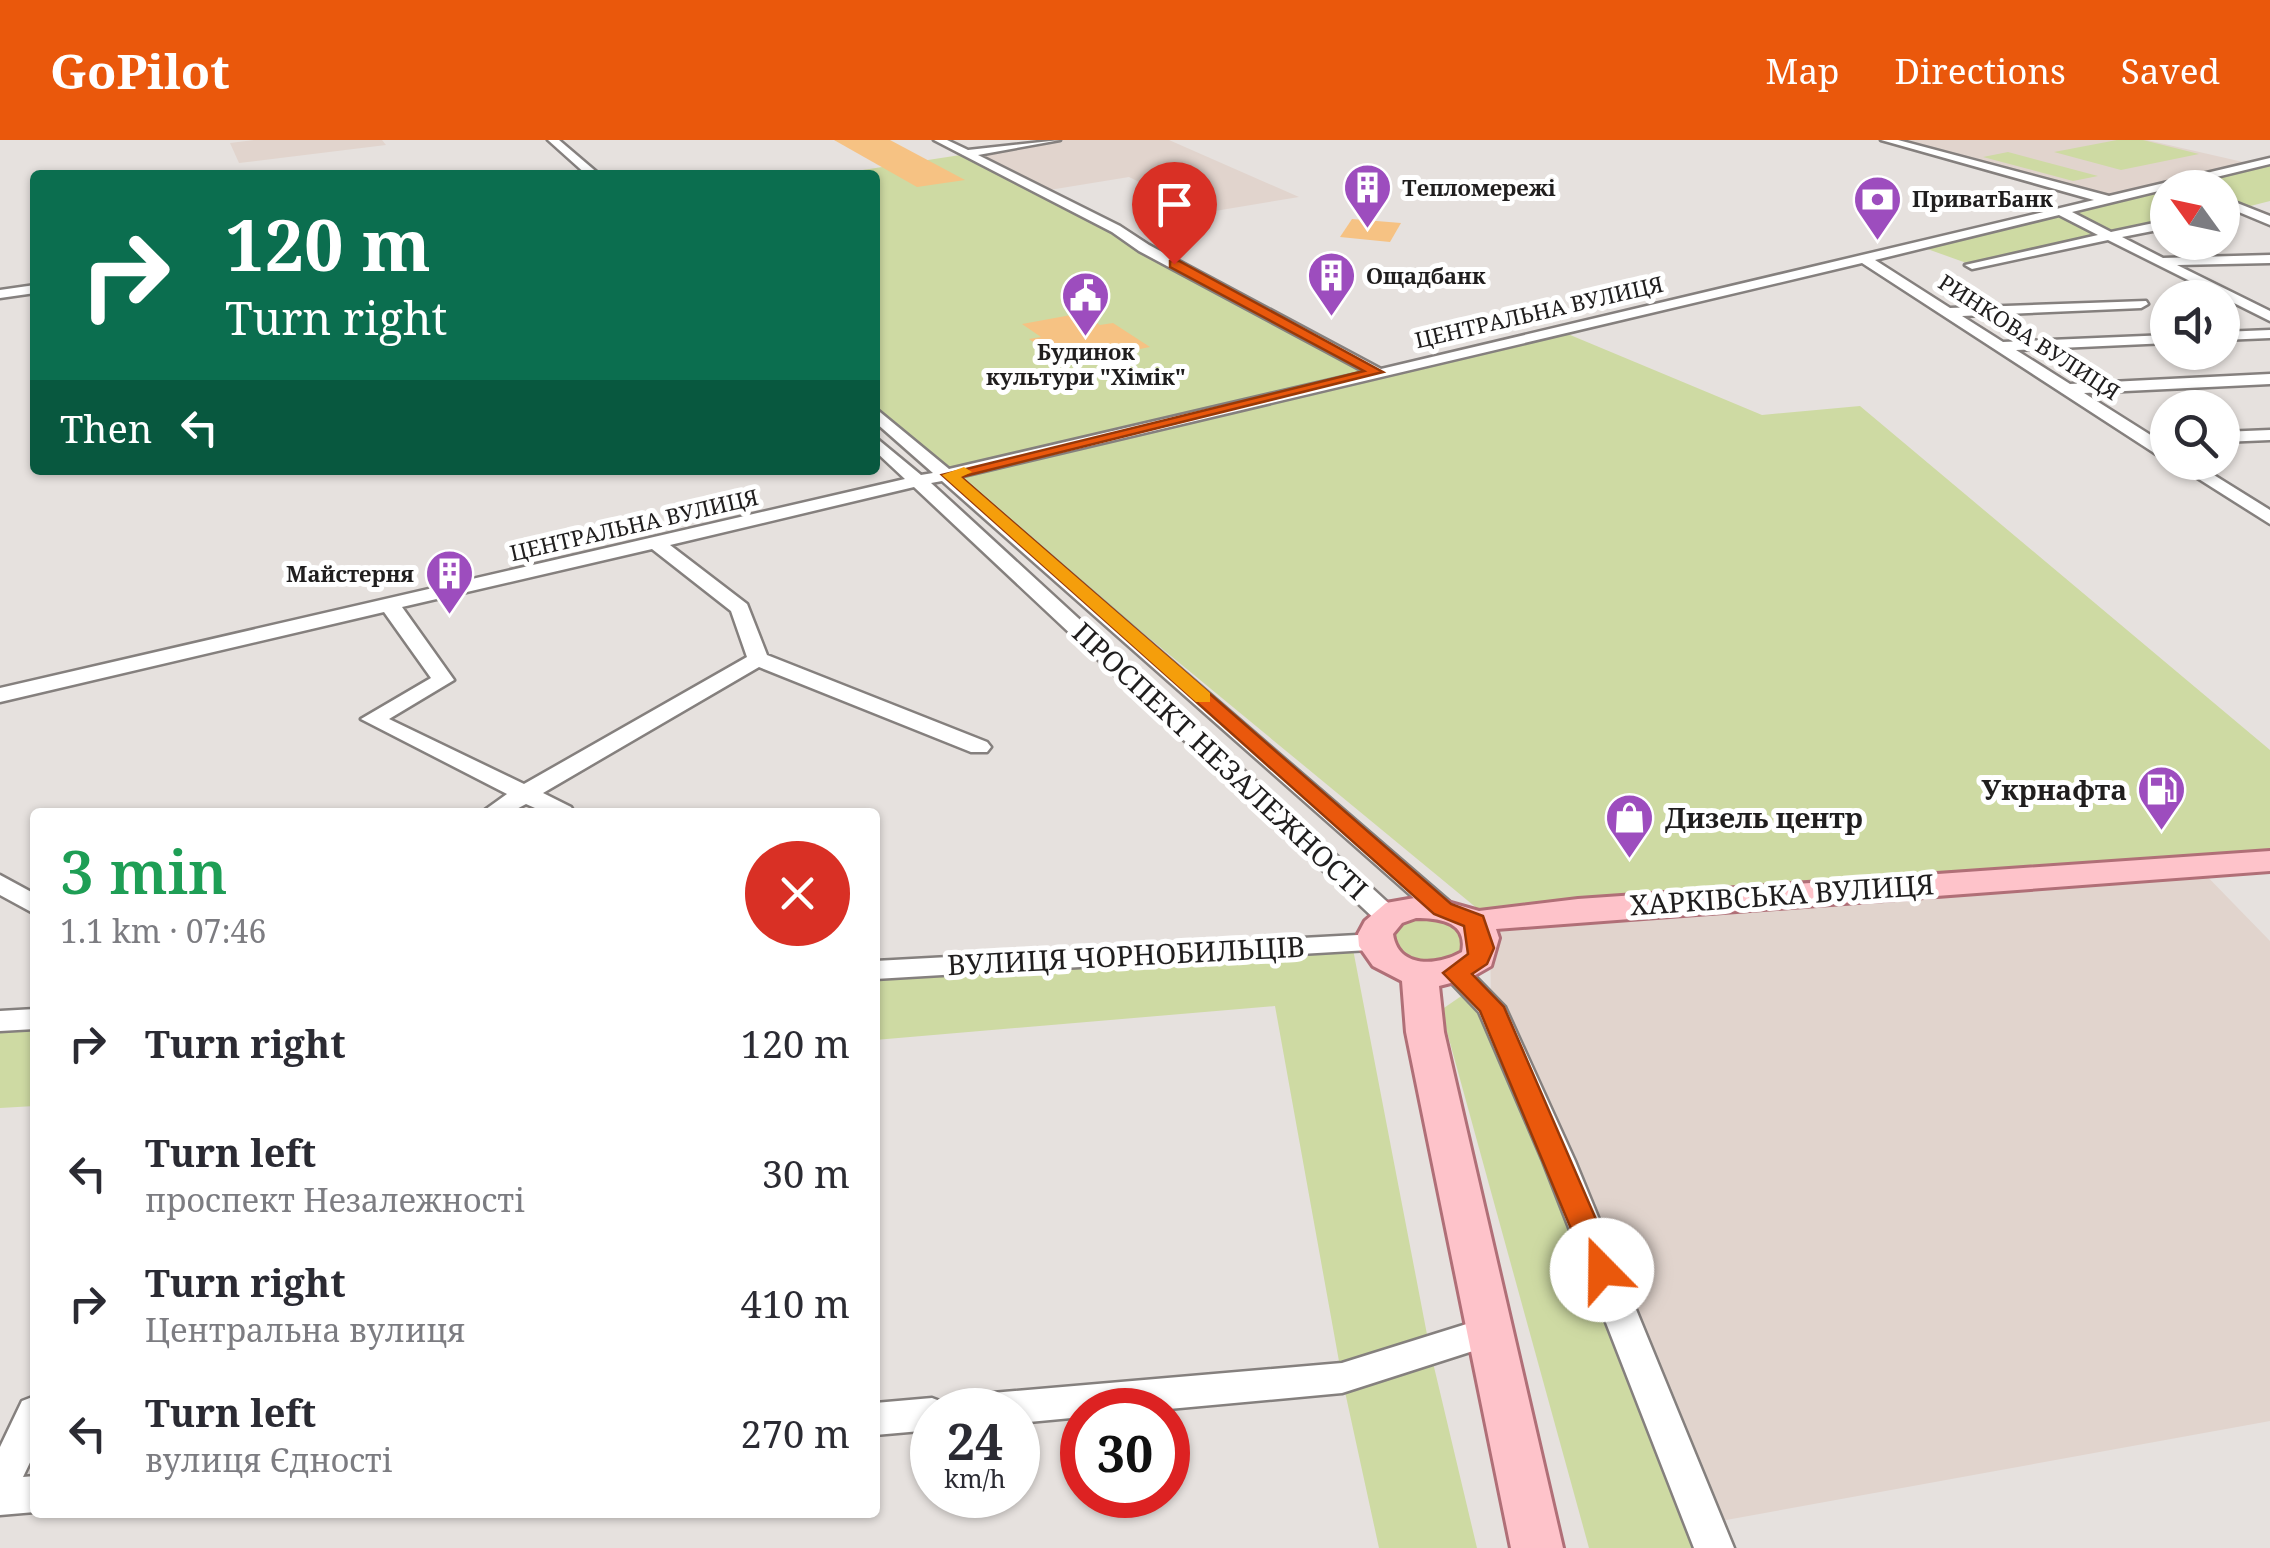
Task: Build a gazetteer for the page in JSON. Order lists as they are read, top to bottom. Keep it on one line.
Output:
{"streets":{"main road":["ХАРКІВСЬКА ВУЛИЦЯ"],"street":["ЦЕНТРАЛЬНА ВУЛИЦЯ","РИНКОВА ВУЛИЦЯ","ПРОСПЕКТ НЕЗАЛЕЖНОСТІ","ВУЛИЦЯ ЧОРНОБИЛЬЦІВ"]},"crossings":[["ЦЕНТРАЛЬНА ВУЛИЦЯ","РИНКОВА ВУЛИЦЯ"],["ЦЕНТРАЛЬНА ВУЛИЦЯ","ПРОСПЕКТ НЕЗАЛЕЖНОСТІ"],["ПРОСПЕКТ НЕЗАЛЕЖНОСТІ","ХАРКІВСЬКА ВУЛИЦЯ"],["ПРОСПЕКТ НЕЗАЛЕЖНОСТІ","ВУЛИЦЯ ЧОРНОБИЛЬЦІВ"],["ХАРКІВСЬКА ВУЛИЦЯ","ВУЛИЦЯ ЧОРНОБИЛЬЦІВ"]],"places":{"building":["Тепломережі","Ощадбанк","Майстерня"],"bank":["ПриватБанк"],"public building":["Будинок культури \"Хімік\""],"fuel station":["Укрнафта"],"shop":["Дизель центр"]},"north":"top left","page":{"header":"GoPilot","nav":["Map","Directions","Saved"],"turn":["120 m","Turn right"],"then":"Then","heading":["3 min","1.1 km · 07:46"],"list":[{"name":"Turn right","value":"120 m"},{"name":"Turn left","note":"проспект Незалежності","value":"30 m"},{"name":"Turn right","note":"Центральна вулиця","value":"410 m"},{"name":"Turn left","note":"вулиця Єдності","value":"270 m"}],"speed":"24 km/h","limit":"30"}}
